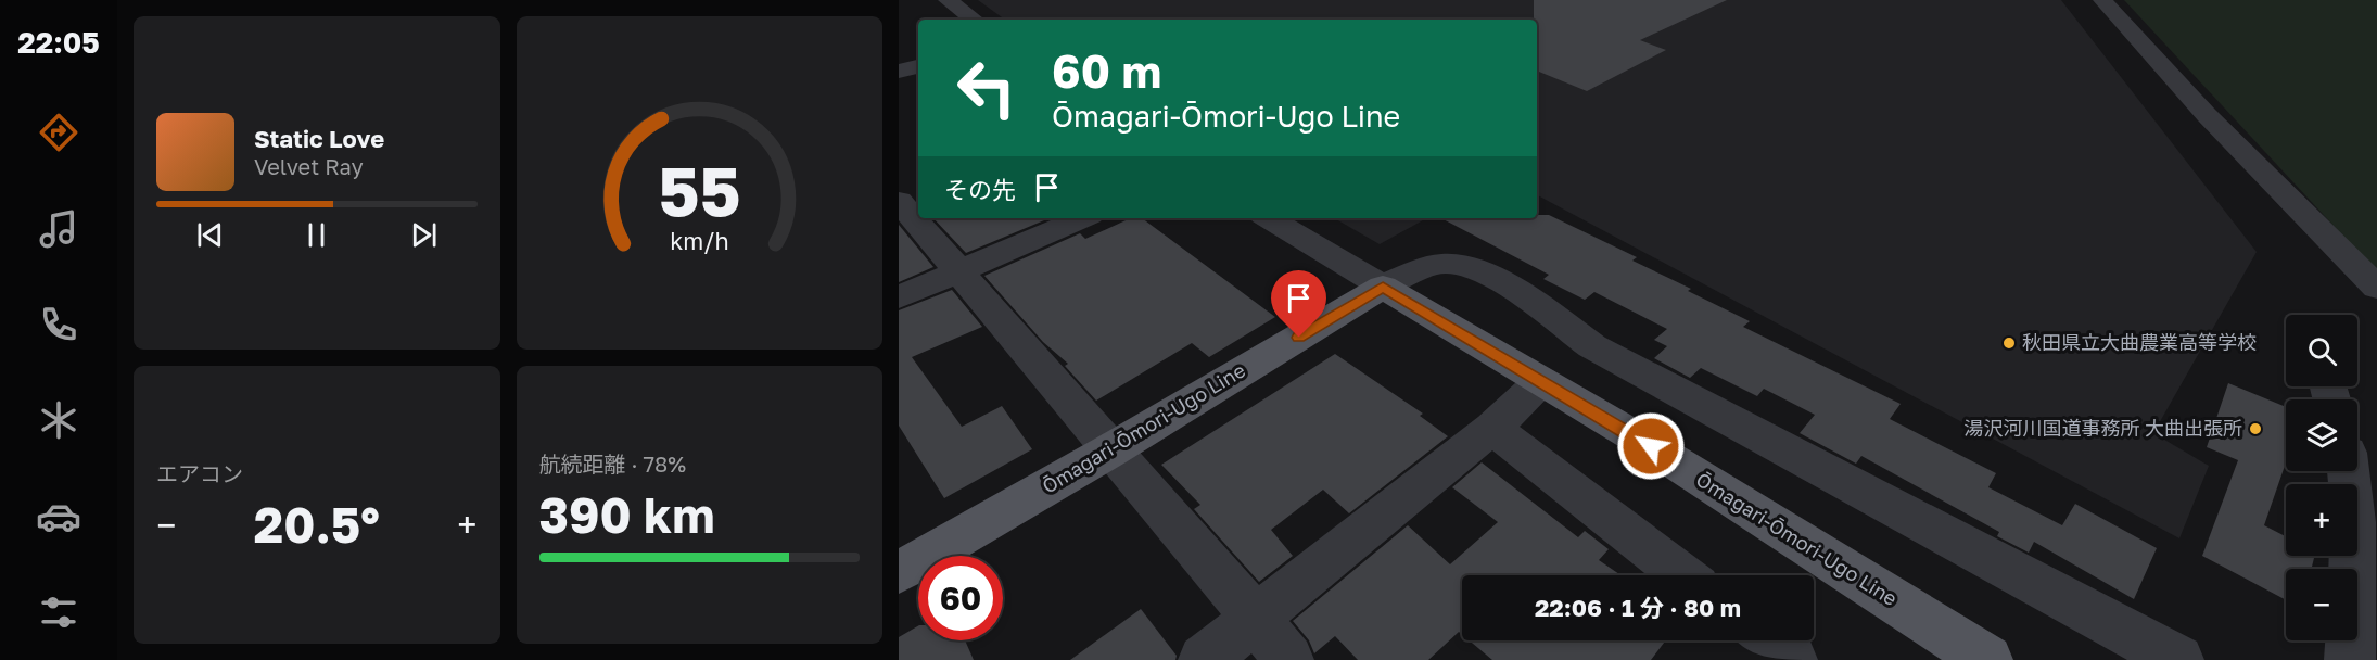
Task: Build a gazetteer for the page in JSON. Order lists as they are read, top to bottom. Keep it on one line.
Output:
{"streets":{"main road":["Ōmagari-Ōmori-Ugo Line"]},"places":["秋田県立大曲農業高等学校","湯沢河川国道事務所 大曲出張所"],"page":{"tabs":"22:05","turn":["60 m","Ōmagari-Ōmori-Ugo Line"],"song":["Static Love","Velvet Ray"],"then":"その先","map_buttons":["+","−"],"tile":["エアコン",["航続距離 · 78%","390 km"]],"heat":["−","20.5°","+"],"limit":"60","trip":"22:06 · 1 分 · 80 m","gauge":["55","km/h"]}}
